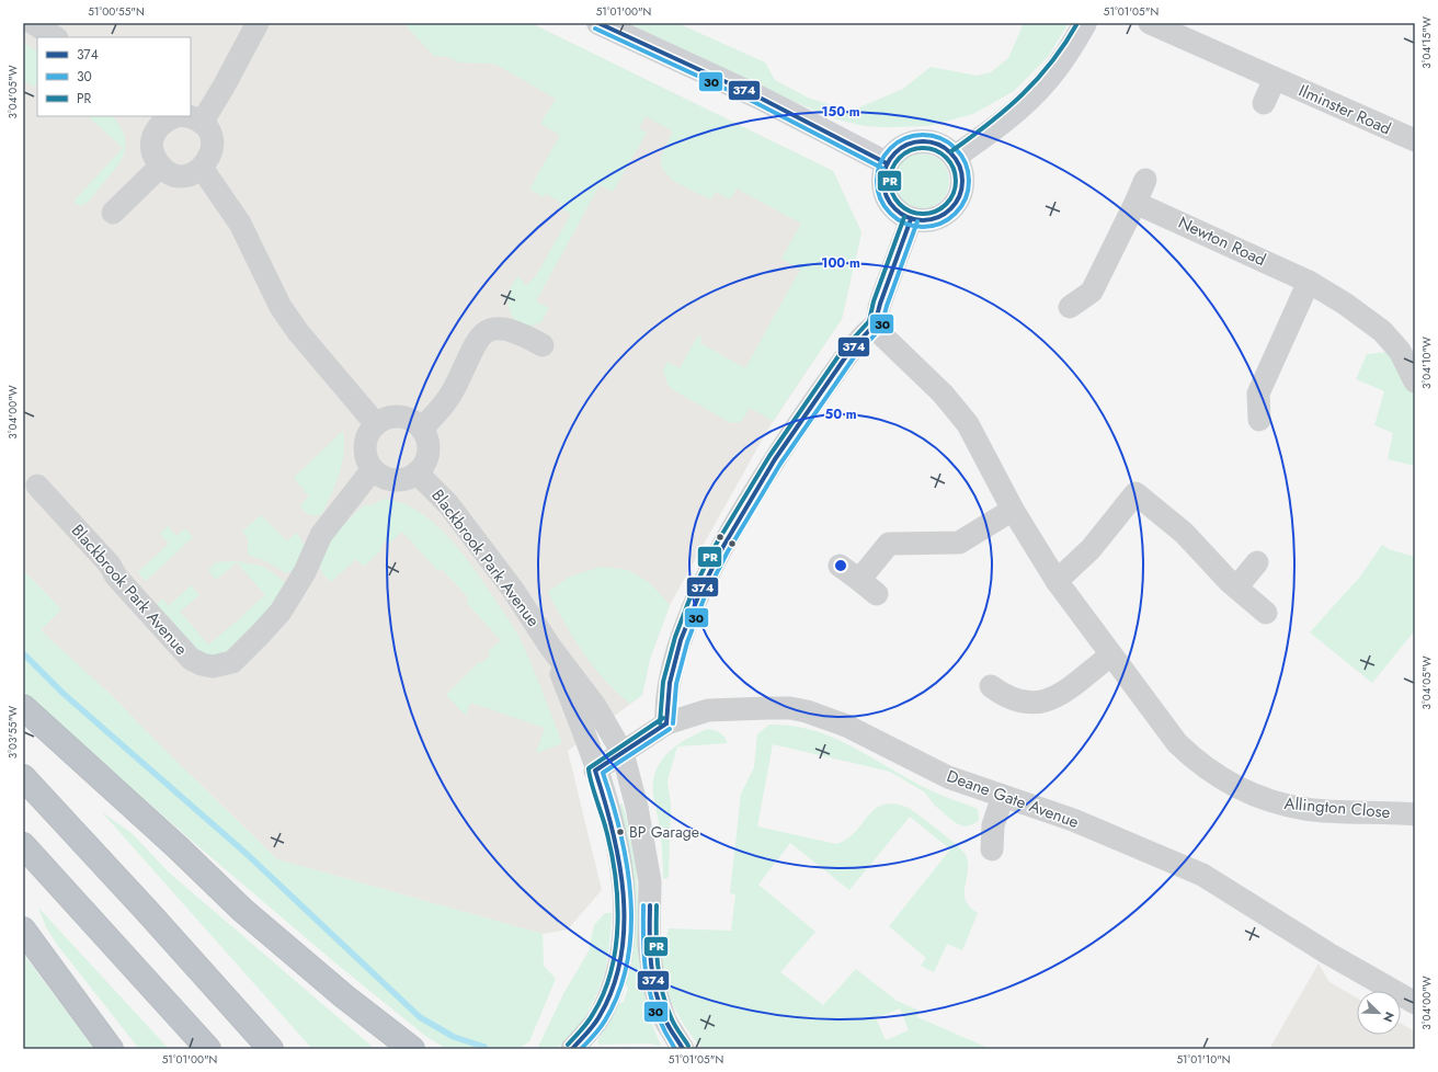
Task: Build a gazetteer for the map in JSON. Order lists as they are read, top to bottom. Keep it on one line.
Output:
{"streets":{"street":["Ilminster Road","Newton Road","Blackbrook Park Avenue","Deane Gate Avenue","Allington Close"]},"crossings":[["Blackbrook Park Avenue","Deane Gate Avenue"]],"places":["BP Garage"],"lines":["transit line 374","transit line PR","transit line 30"],"legend":["374","30","PR"],"north":"bottom right","coordinates":["51°00'55\"N","51°01'00\"N","51°01'05\"N","3°04'15\"W","3°04'05\"W","3°04'10\"W","3°04'00\"W","3°03'55\"W","51°01'10\"N"],"rings":["150 m","100 m","50 m"]}
